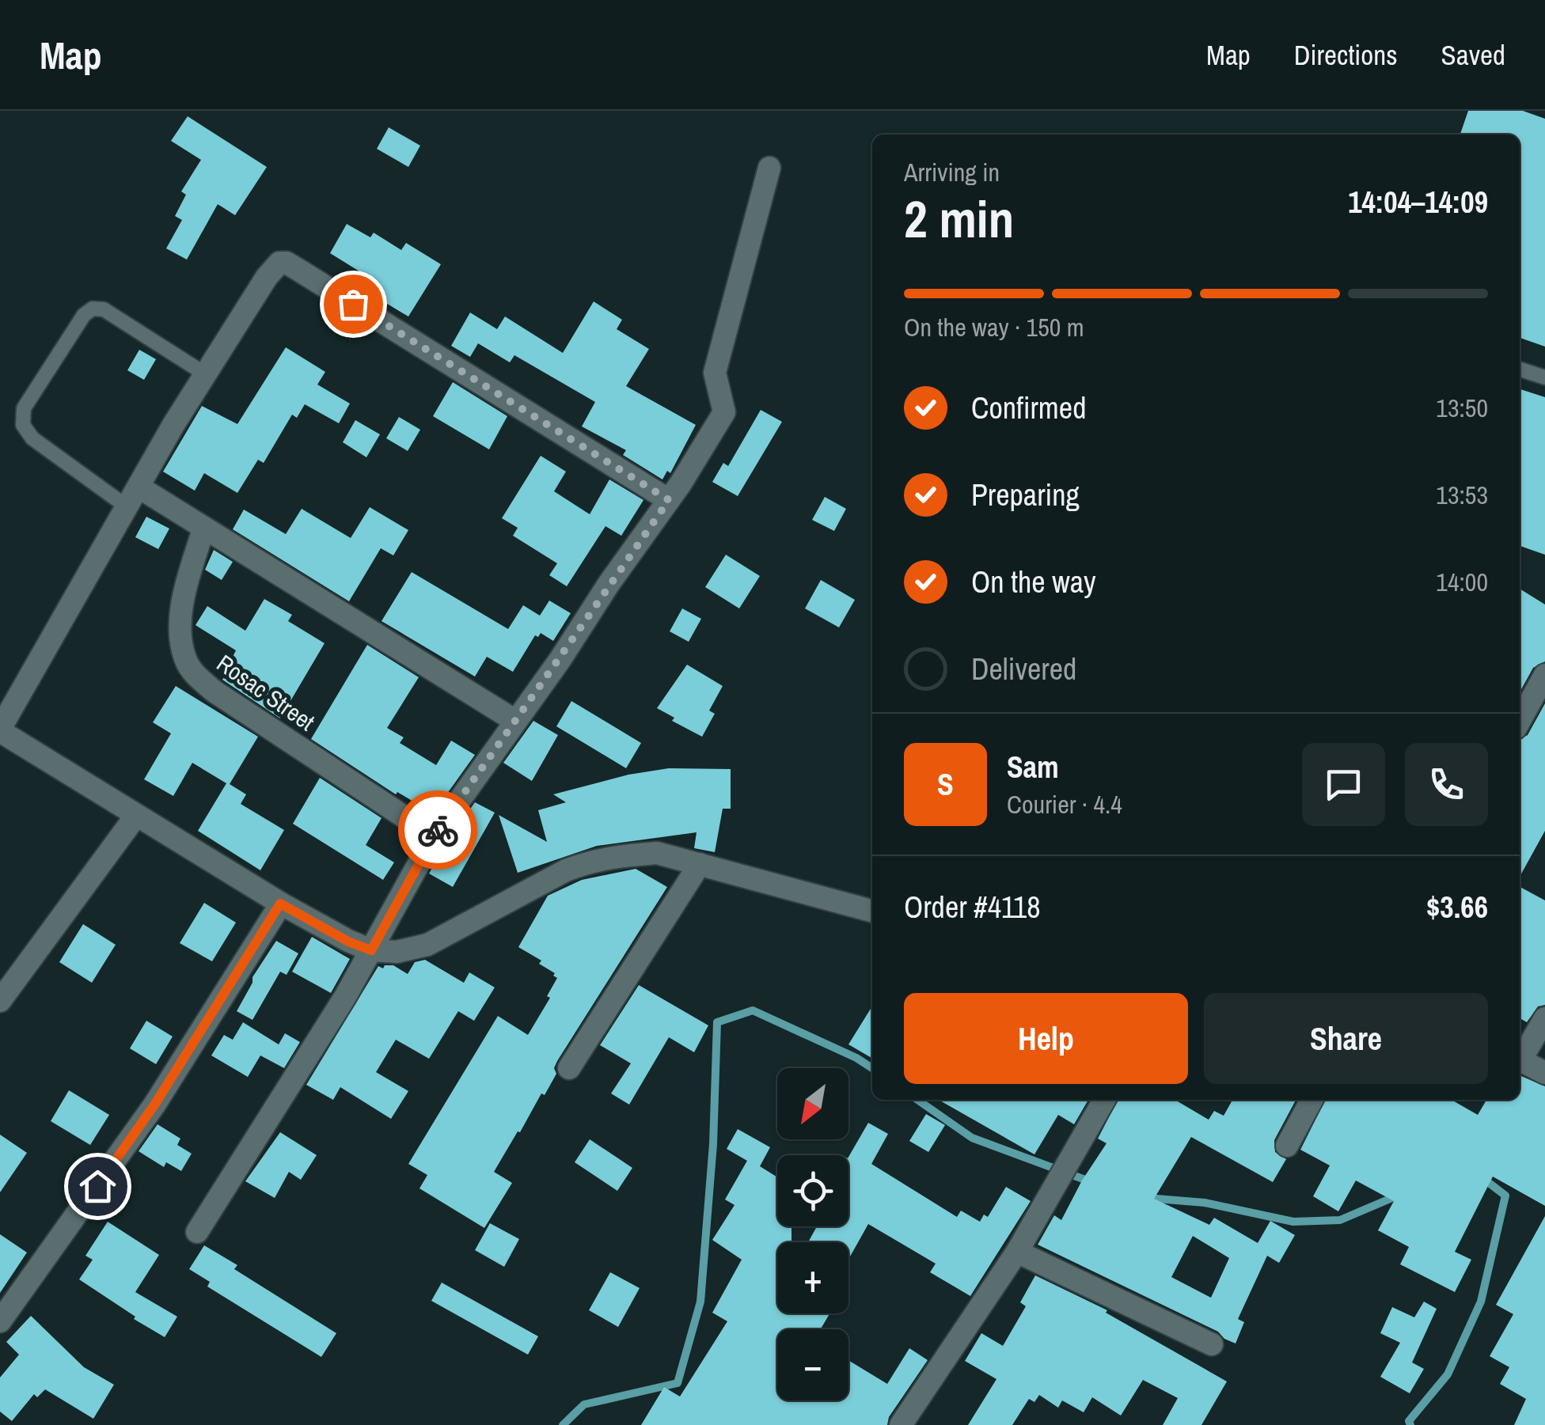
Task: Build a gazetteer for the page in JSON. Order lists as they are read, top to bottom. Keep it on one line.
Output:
{"streets":{"street":["Rosac Street"]},"north":"bottom left","page":{"header":"Map","nav":["Map","Directions","Saved"],"heading":["2 min","Arriving in","14:04–14:09"],"panel":["Sam","Courier · 4.4","Order #4118","$3.66"],"bar":"On the way · 150 m","list":[["Confirmed","13:50"],["Preparing","13:53"],["On the way","14:00"],"Delivered"],"round":"S","buttons":["Help","Share"],"map_buttons":["+","−"]}}
